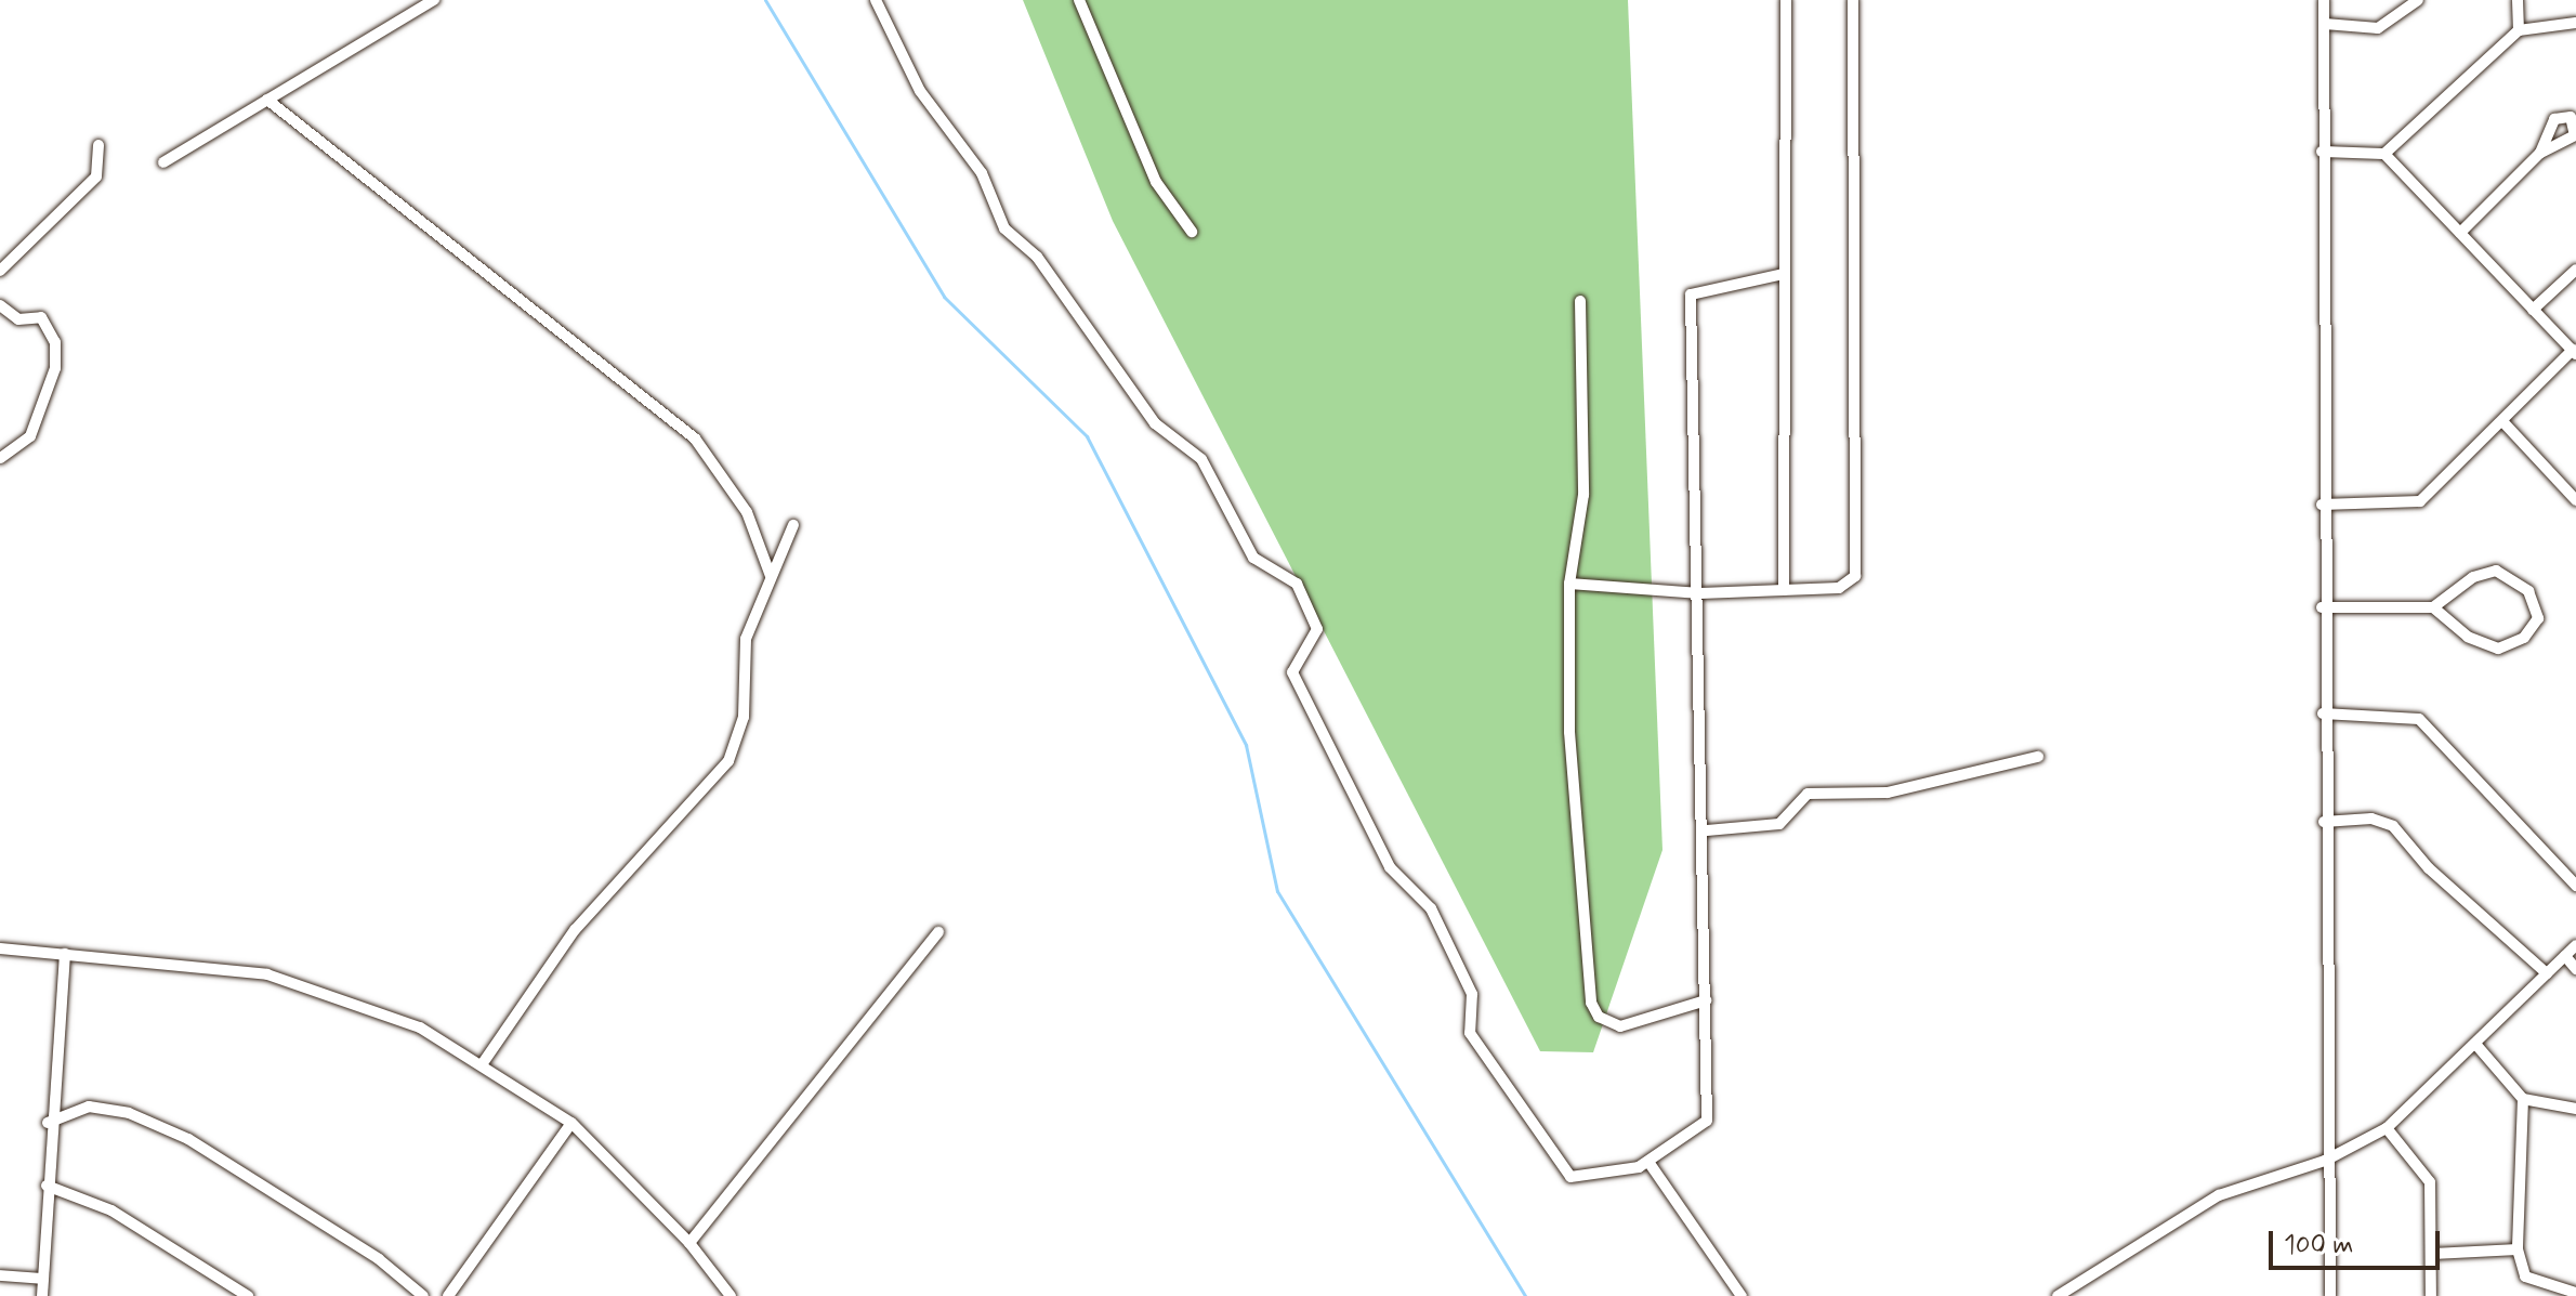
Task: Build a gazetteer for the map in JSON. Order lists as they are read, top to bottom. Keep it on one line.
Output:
{"scale_bar":"100 m"}
